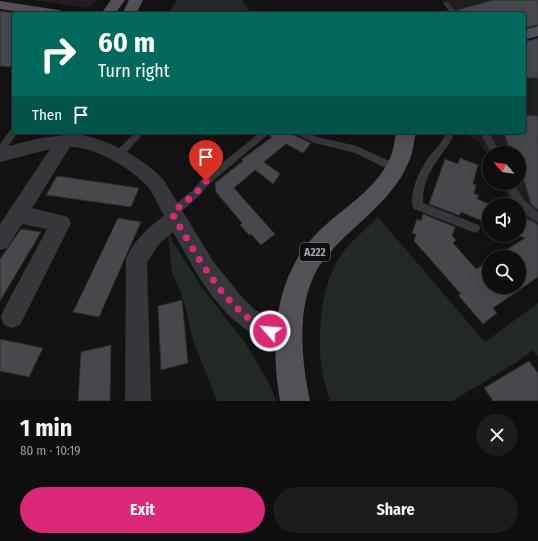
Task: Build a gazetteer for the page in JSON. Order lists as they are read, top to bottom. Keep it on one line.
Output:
{"streets":{"main road":["A222"]},"north":"top left","page":{"turn":["60 m","Turn right"],"then":"Then","heading":["1 min","80 m · 10:19"],"buttons":["Exit","Share"]}}
